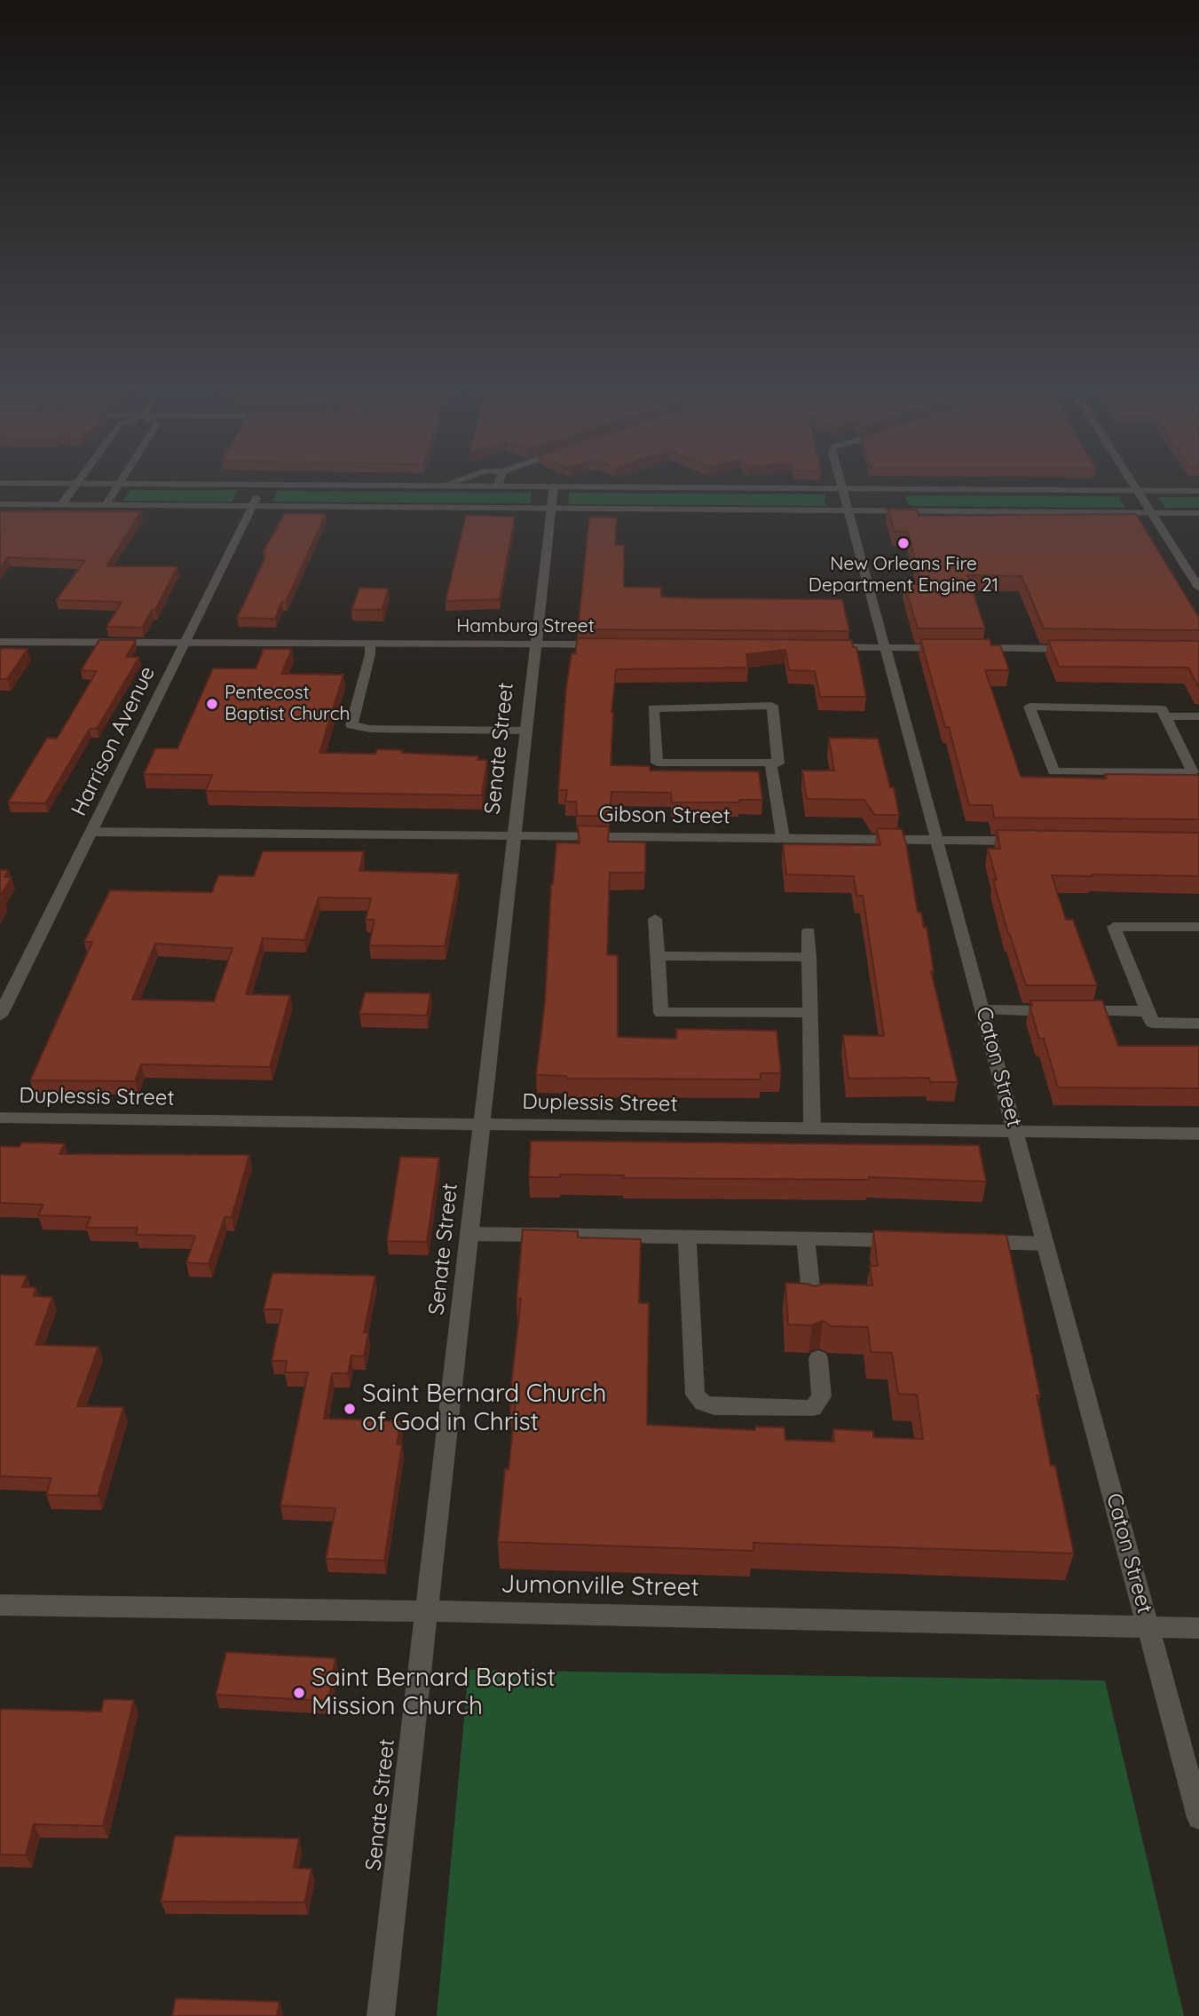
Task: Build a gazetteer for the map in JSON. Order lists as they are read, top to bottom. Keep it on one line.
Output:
{"streets":{"street":["Hamburg Street","Harrison Avenue","Senate Street","Gibson Street","Caton Street","Duplessis Street","Jumonville Street"]},"crossings":[["Hamburg Street","Harrison Avenue"],["Hamburg Street","Senate Street"],["Harrison Avenue","Gibson Street"],["Senate Street","Gibson Street"],["Senate Street","Duplessis Street"],["Senate Street","Jumonville Street"],["Gibson Street","Caton Street"],["Caton Street","Duplessis Street"],["Caton Street","Jumonville Street"]],"places":["New Orleans Fire Department Engine 21","Pentecost Baptist Church","Saint Bernard Church of God in Christ","Saint Bernard Baptist Mission Church"]}
